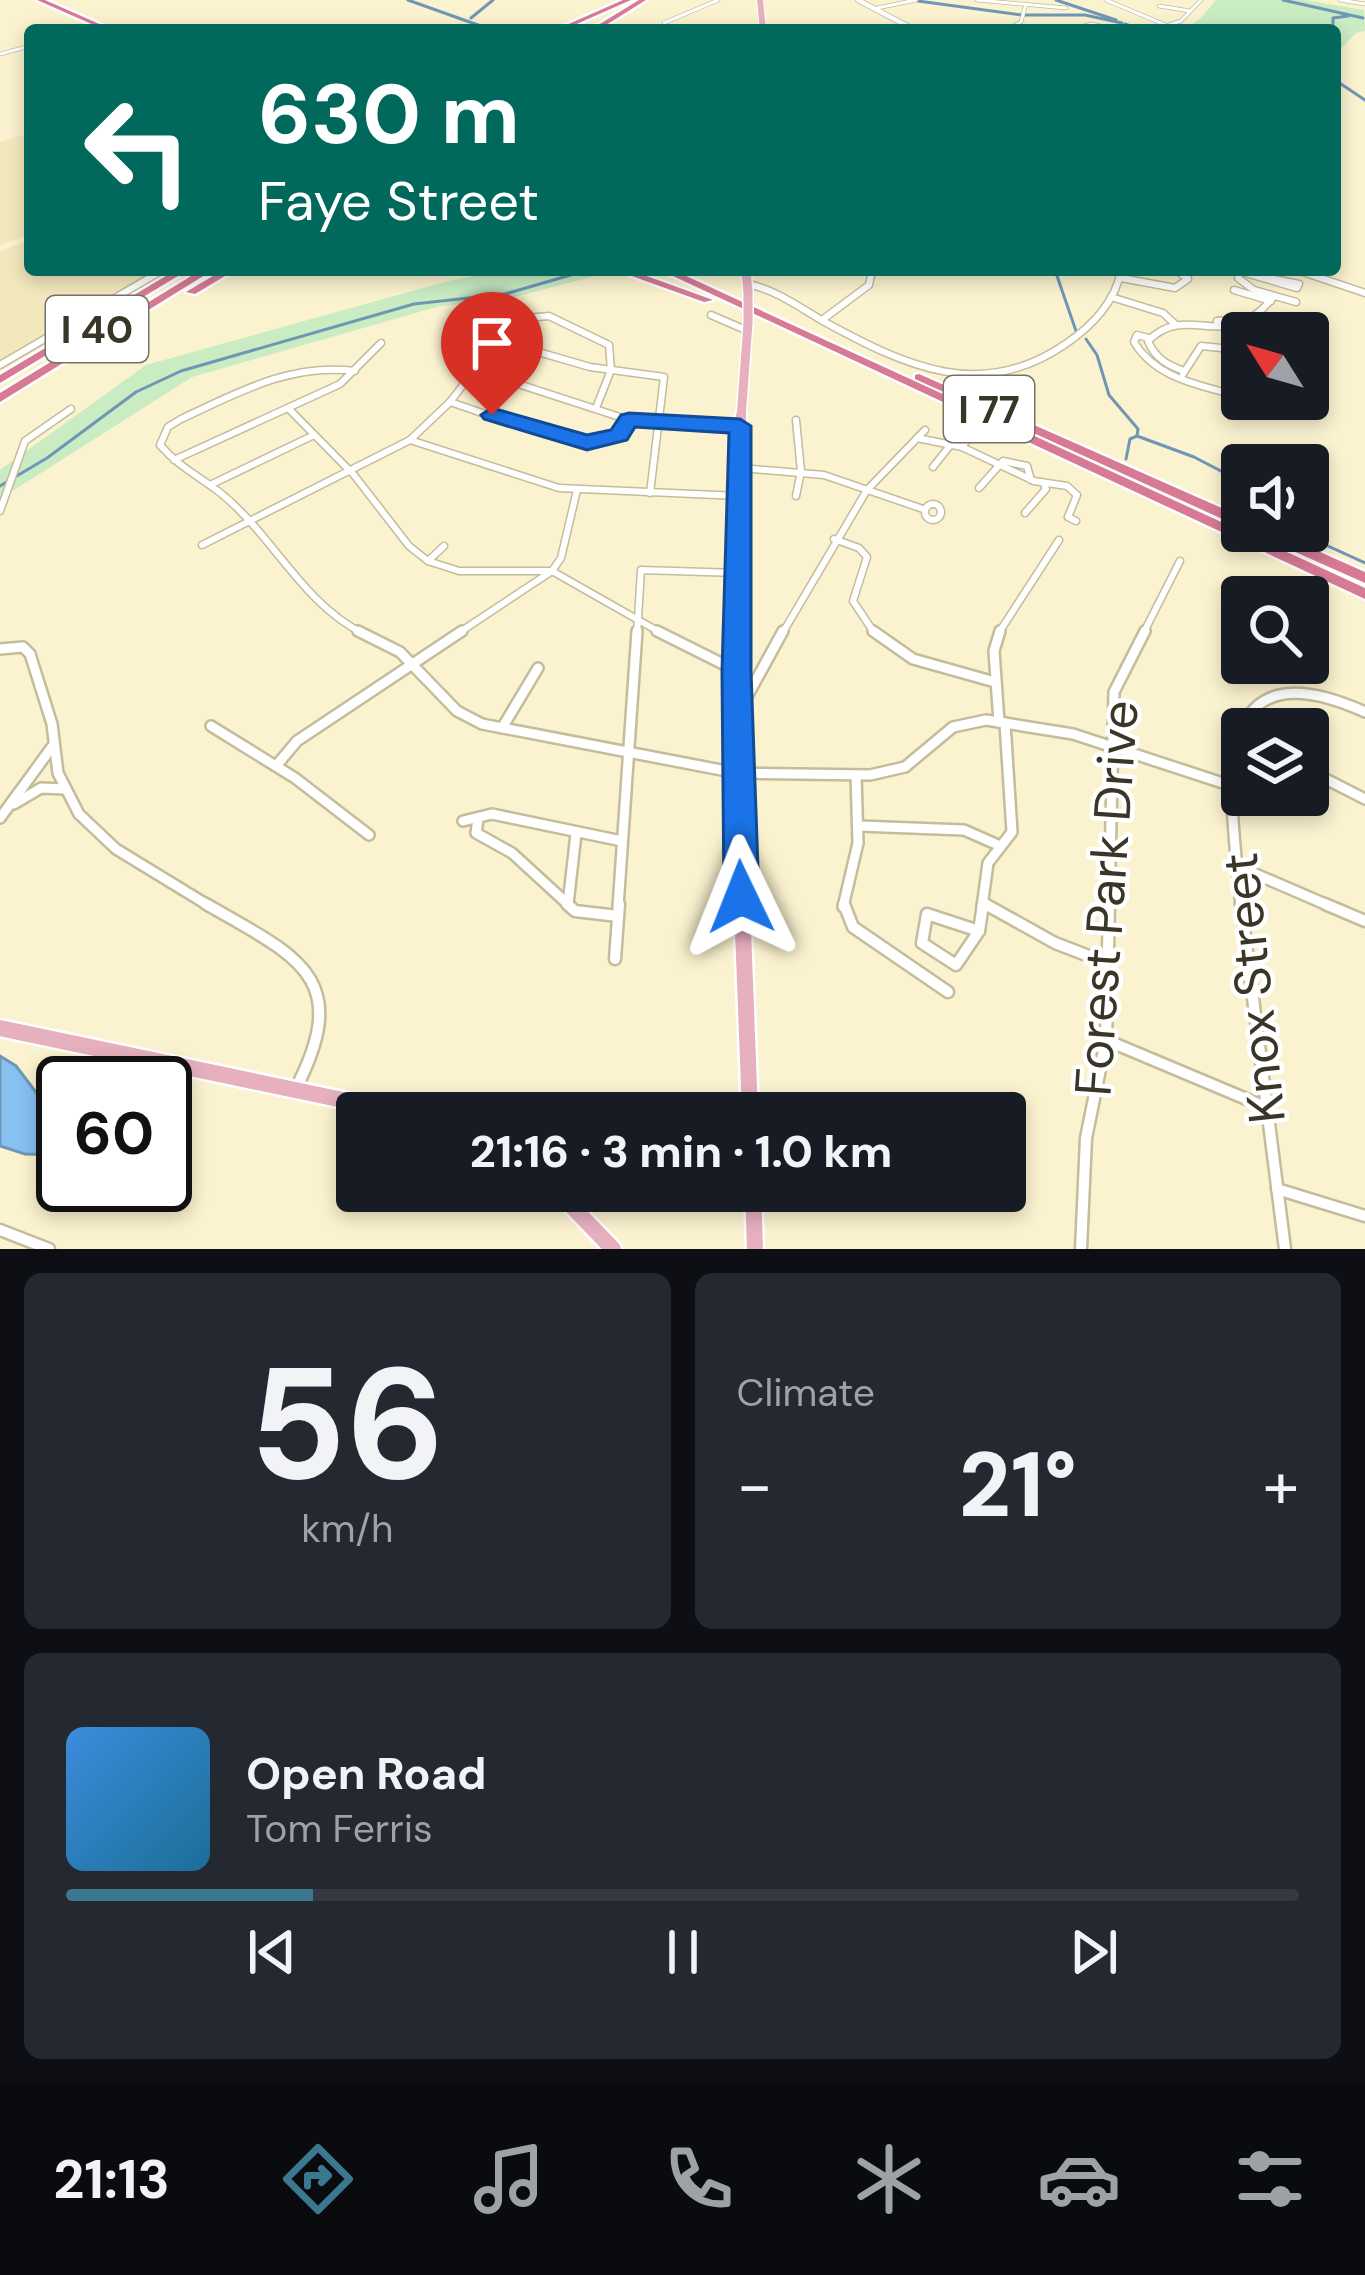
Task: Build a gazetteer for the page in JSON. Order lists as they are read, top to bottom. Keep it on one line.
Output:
{"streets":{"highway":["I 40","I 77"],"street":["Forest Park Drive","Knox Street"]},"north":"top left","page":{"turn":["630 m","Faye Street"],"limit":"60","trip":"21:16 · 3 min · 1.0 km","tile":[["56","km/h"],"Climate"],"heat":["−","21°","+"],"song":["Open Road","Tom Ferris"],"tabs":"21:13"}}
